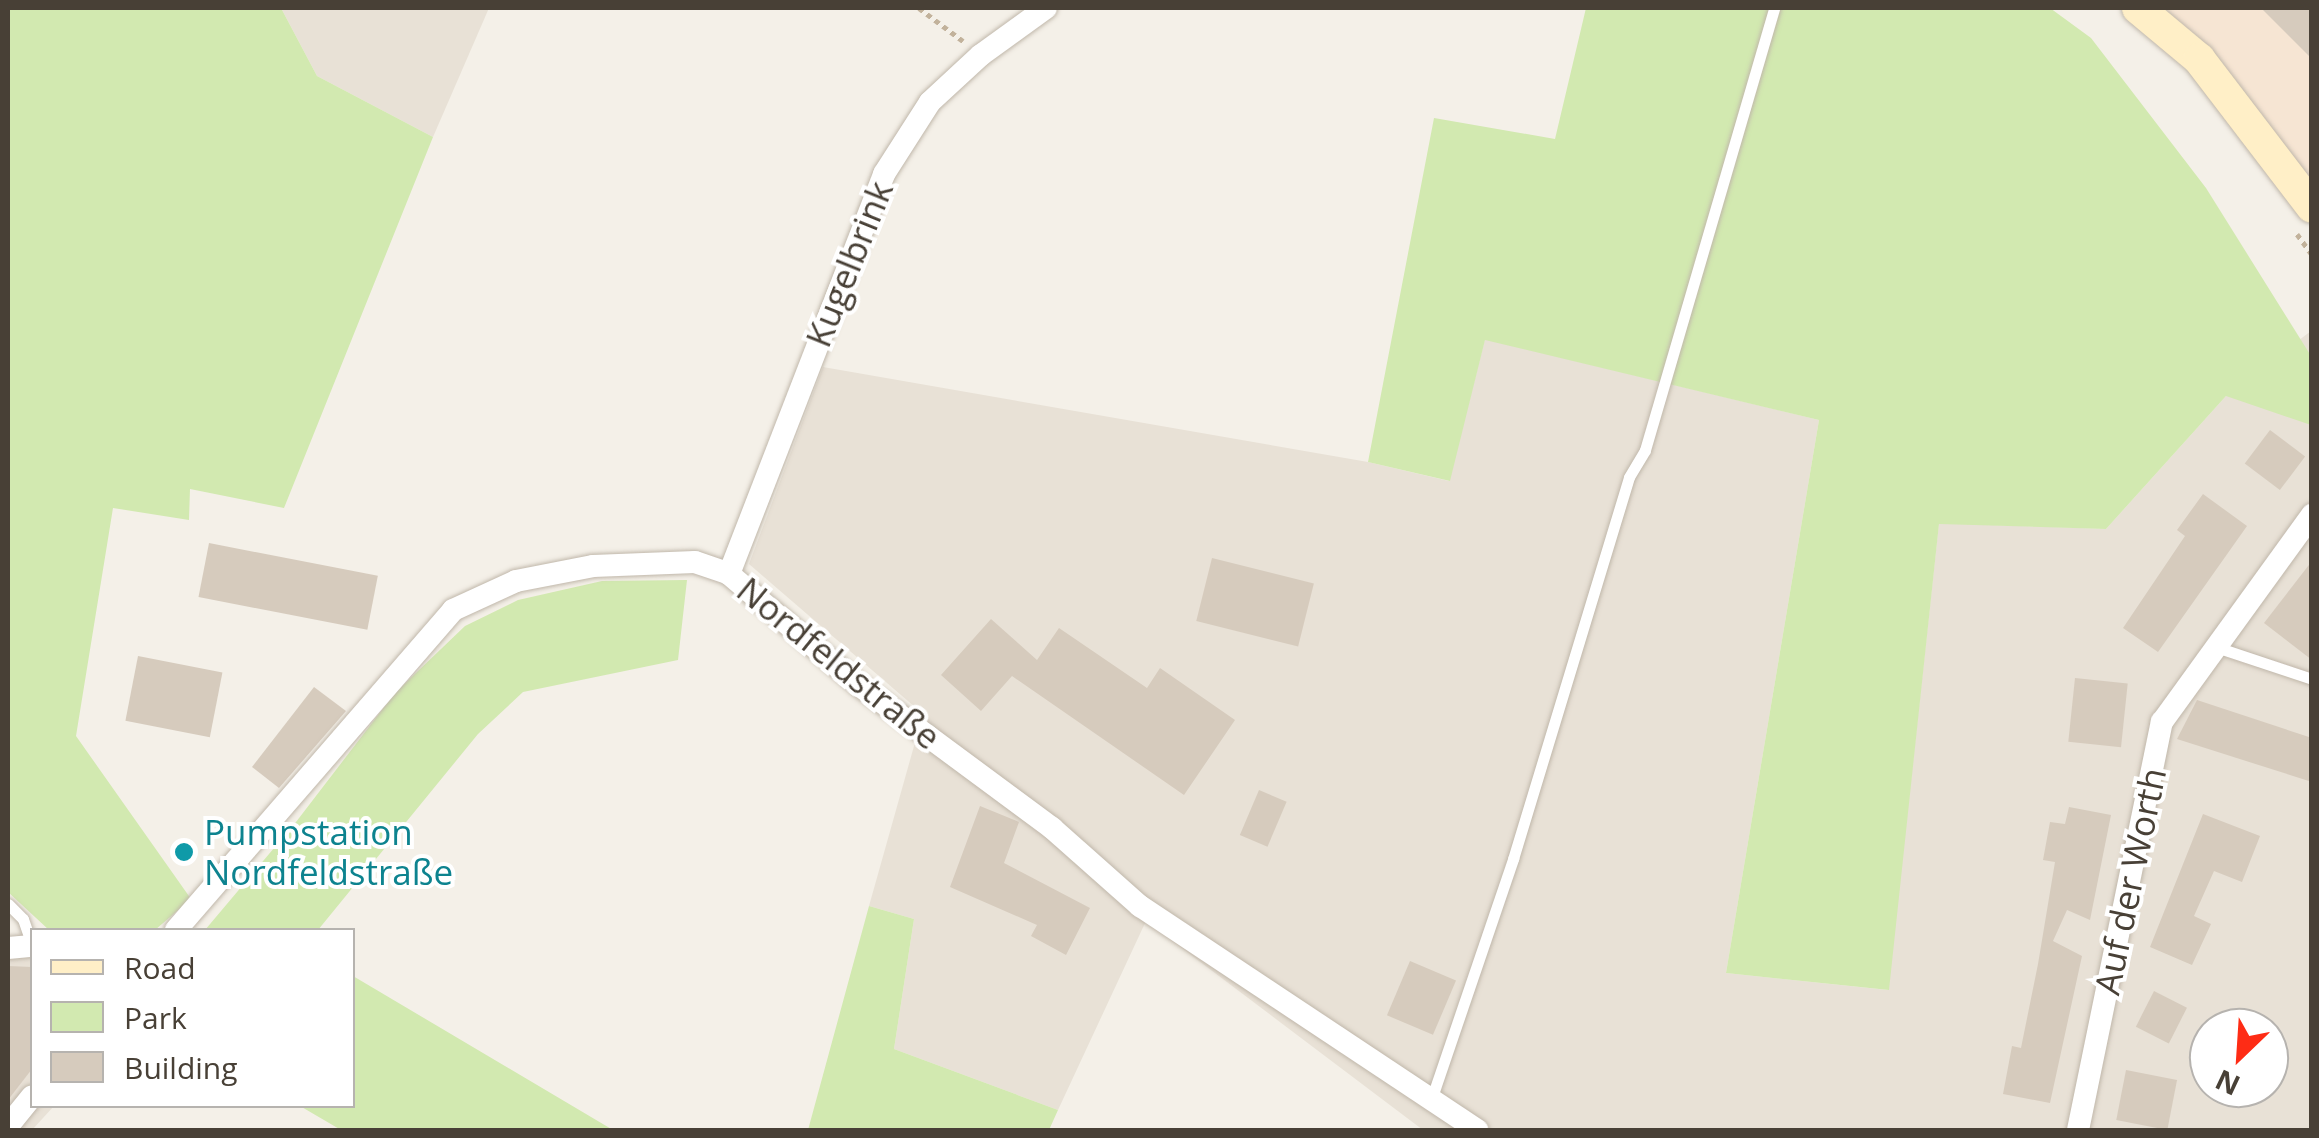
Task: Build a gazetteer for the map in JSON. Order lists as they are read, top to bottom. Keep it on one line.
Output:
{"streets":{"street":["Kugelbrink","Nordfeldstraße","Auf der Worth"]},"crossings":[["Kugelbrink","Nordfeldstraße"]],"places":["Pumpstation Nordfeldstraße"],"legend":["Road","Park","Building"],"north":"bottom left"}
